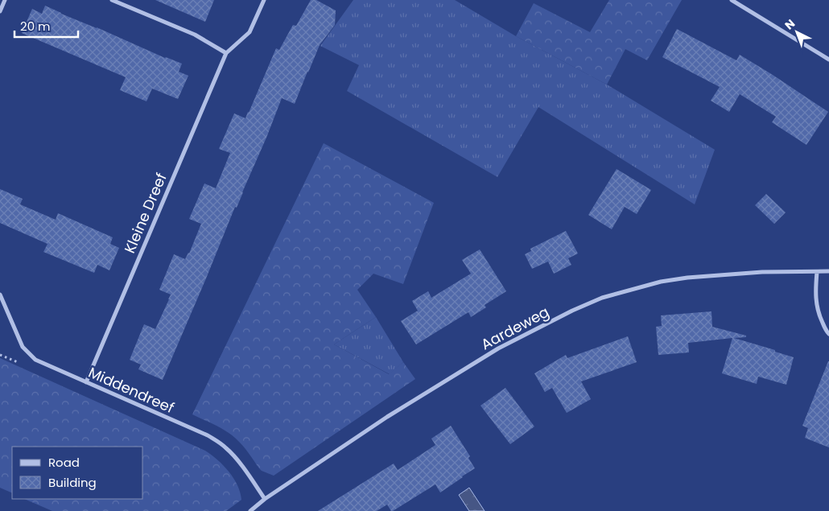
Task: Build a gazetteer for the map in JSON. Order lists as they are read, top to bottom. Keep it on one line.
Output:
{"streets":{"street":["Kleine Dreef","Aardeweg","Middendreef"]},"crossings":[["Kleine Dreef","Middendreef"],["Aardeweg","Middendreef"]],"legend":["Road","Building"],"scale_bar":"20 m","north":"top left"}
